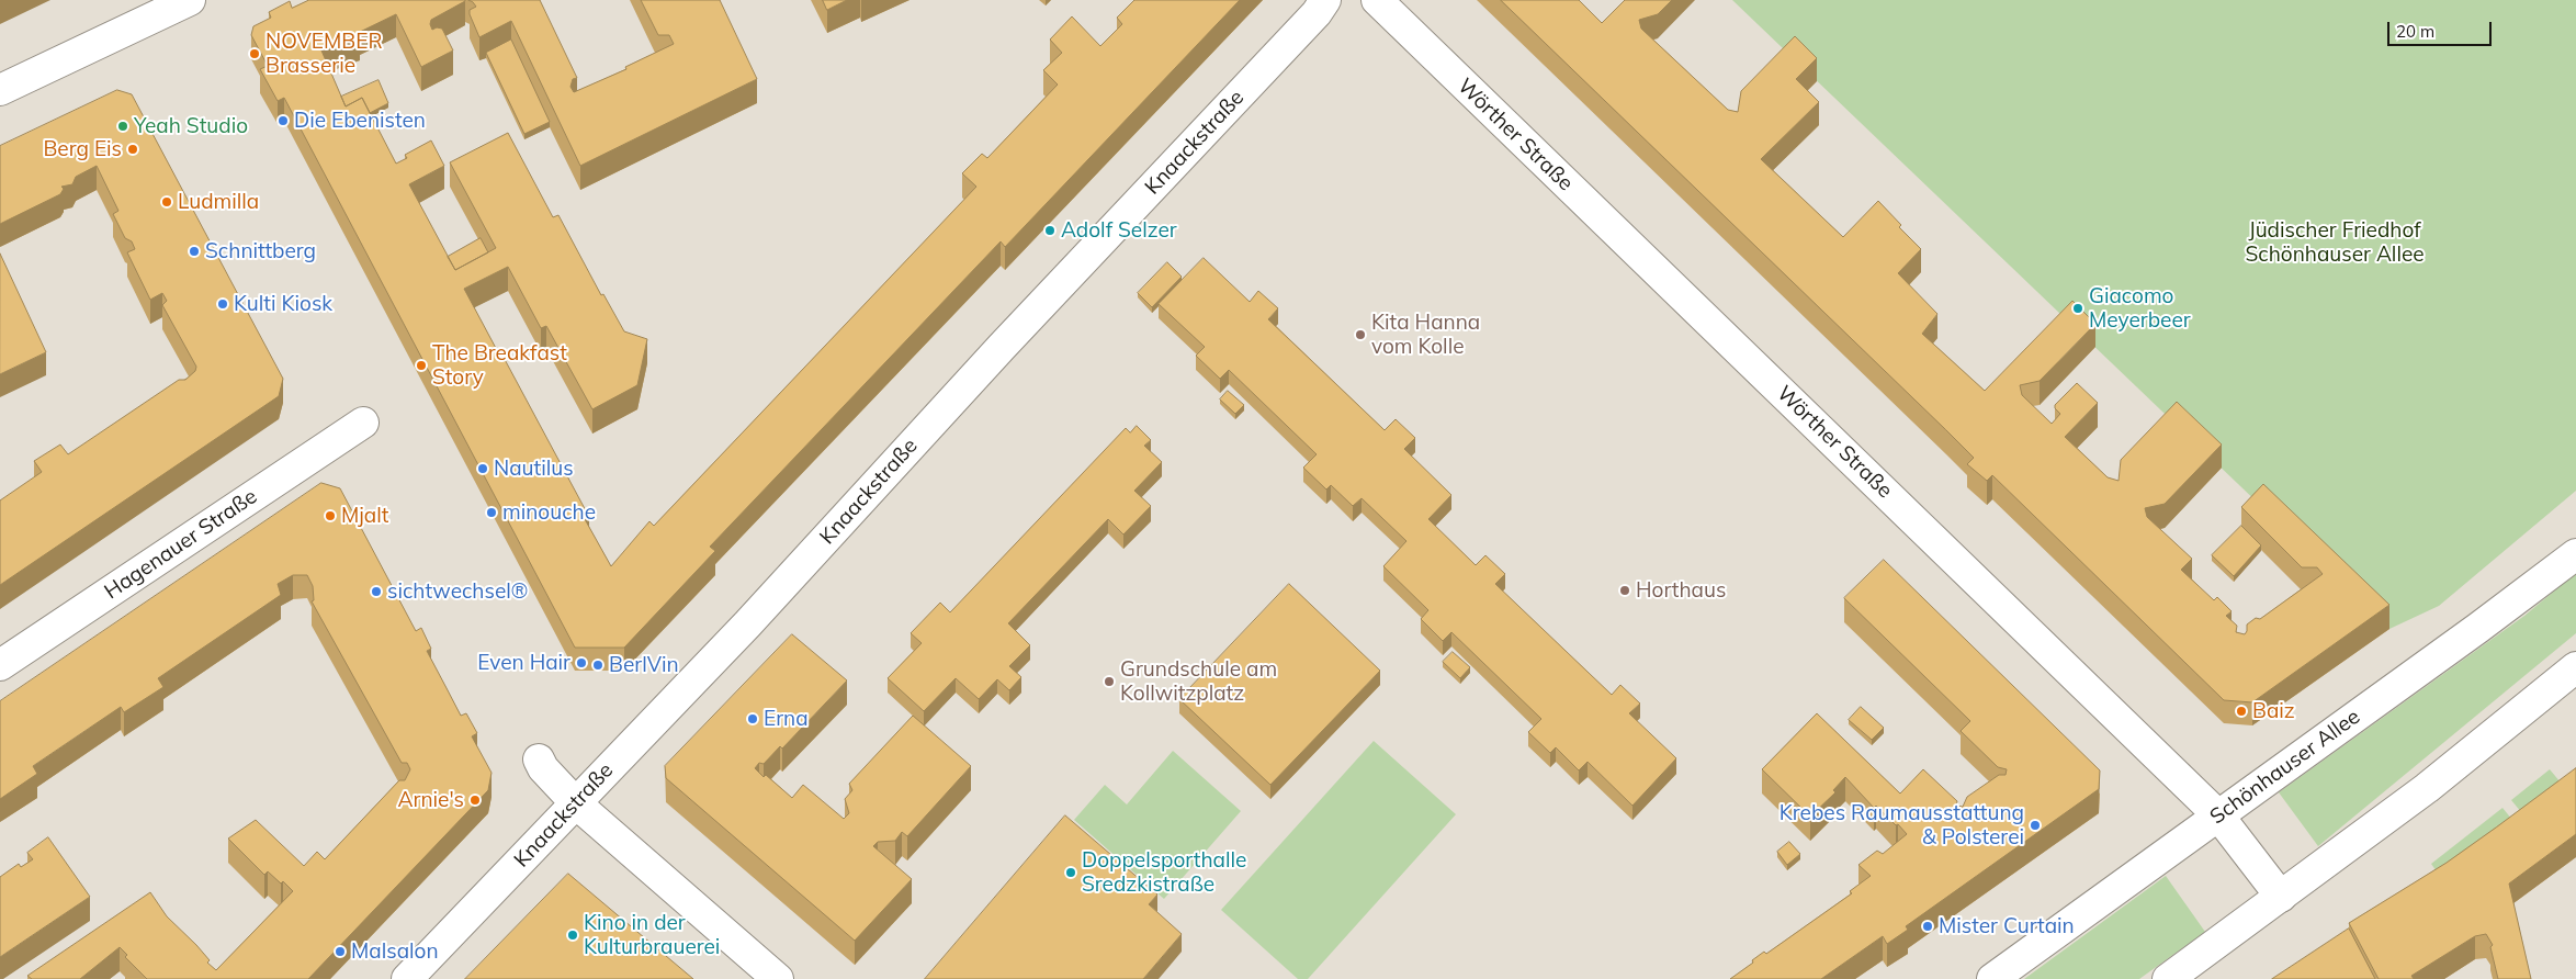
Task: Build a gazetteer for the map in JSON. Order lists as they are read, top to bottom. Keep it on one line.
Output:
{"streets":{"street":["Wörther Straße","Knaackstraße","Hagenauer Straße","Schönhauser Allee"]},"crossings":[["Wörther Straße","Schönhauser Allee"]],"parks":["Jüdischer Friedhof Schönhauser Allee"],"places":["NOVEMBER Brasserie","Die Ebenisten","Yeah Studio","Berg Eis","Ludmilla","Adolf Selzer","Schnittberg","Kulti Kiosk","Giacomo Meyerbeer","Kita Hanna vom Kolle","The Breakfast Story","Nautilus","minouche","Mjalt","Horthaus","sichtwechsel®","Even Hair","BerlVin","Grundschule am Kollwitzplatz","Baiz","Erna","Arnie's","Krebes Raumausstattung & Polsterei","Doppelsporthalle Sredzkistraße","Mister Curtain","Kino in der Kulturbrauerei","Malsalon"],"scale_bar":"20 m"}
